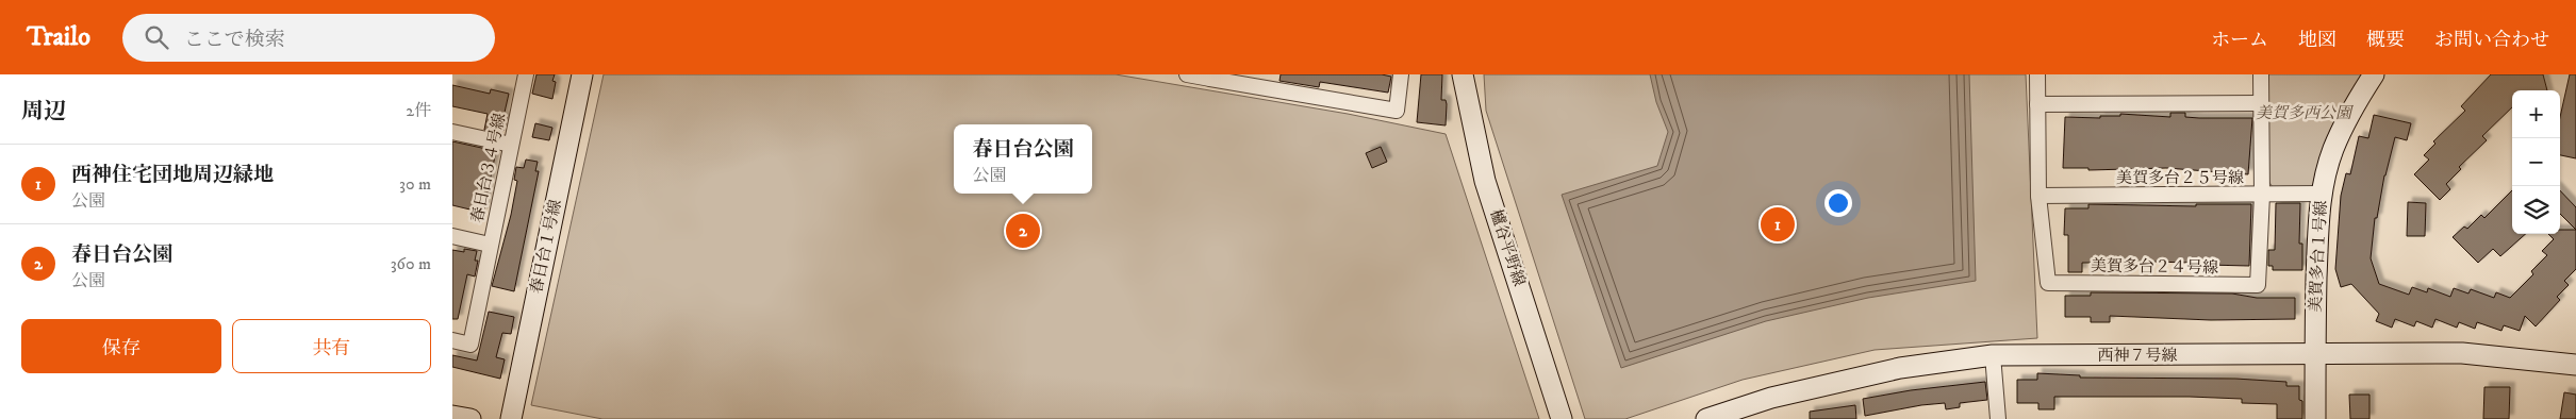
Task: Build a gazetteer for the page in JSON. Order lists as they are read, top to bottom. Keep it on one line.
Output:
{"streets":{"street":["春日台３４号線","美賀多台２５号線","春日台１号線","櫨谷平野線","美賀多台１号線","美賀多台２４号線","西神７号線"]},"crossings":[["美賀多台２５号線","美賀多台１号線"],["美賀多台２５号線","美賀多台２４号線"],["美賀多台１号線","西神７号線"]],"parks":["美賀多西公園"],"page":{"header":"Trailo","search":"ここで検索","nav":["ホーム","地図","概要","お問い合わせ"],"heading":["周辺","2件"],"map_buttons":["+","−"],"popup":["春日台公園","公園"],"list":[{"mark":"1","name":"西神住宅団地周辺緑地","note":"公園","value":"30 m"},{"mark":"2","name":"春日台公園","note":"公園","value":"360 m"}],"pins":["1","2"],"buttons":["保存","共有"]}}
